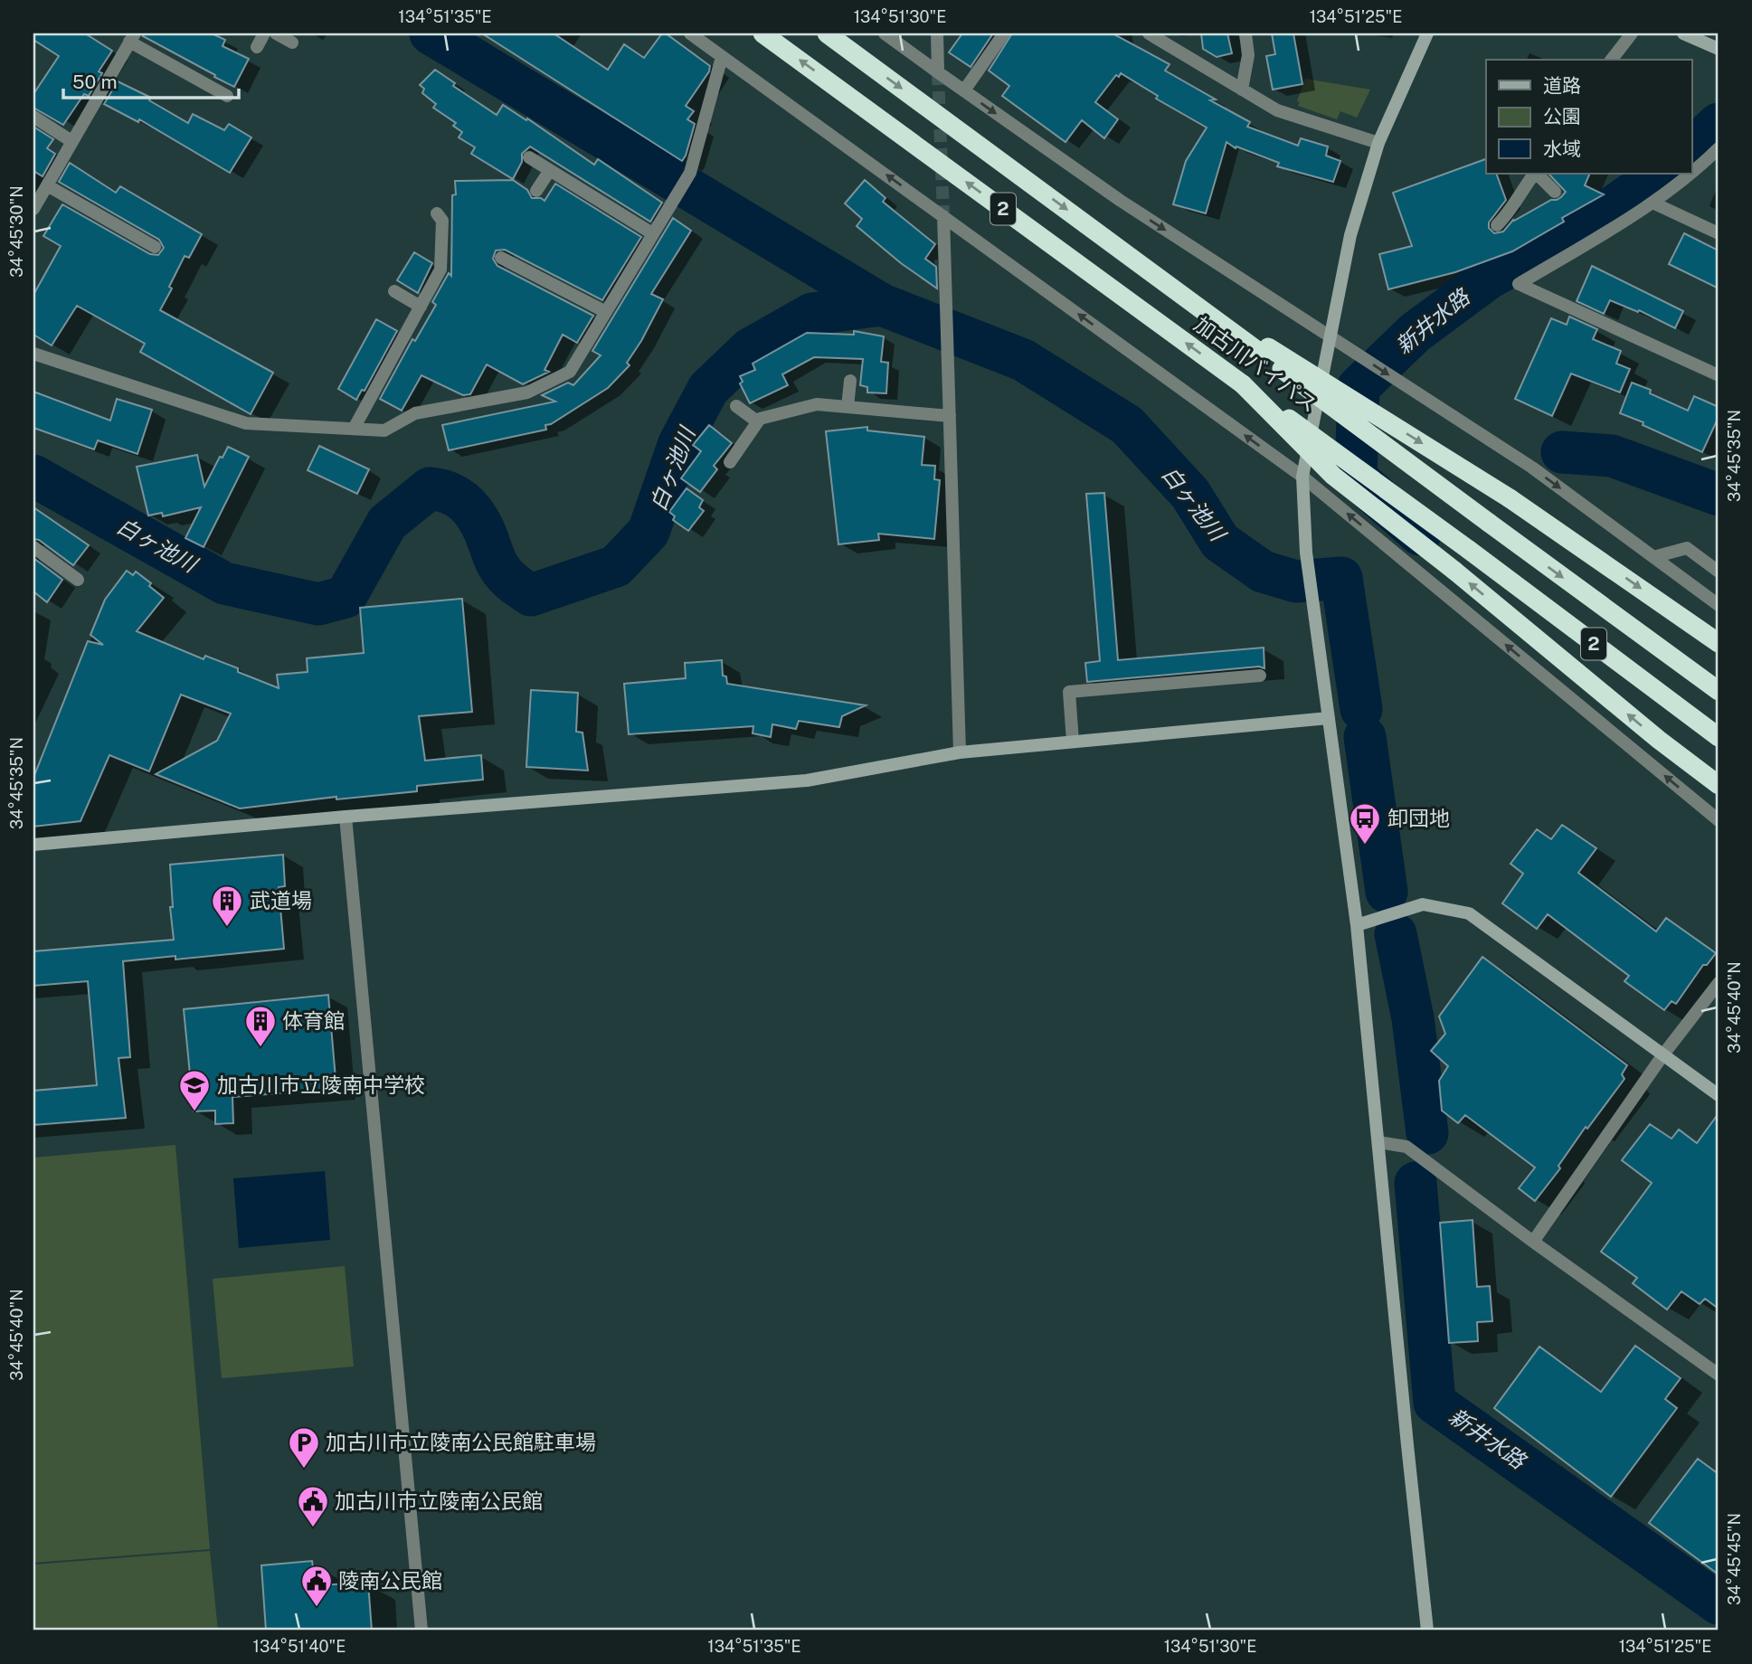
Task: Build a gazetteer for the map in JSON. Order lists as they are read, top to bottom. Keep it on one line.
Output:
{"streets":{"highway":["2","加古川バイパス"]},"crossings":[["2","加古川バイパス"]],"water":["新井水路","白ヶ池川"],"places":{"bus stop":["卸団地"],"building":["武道場","体育館"],"school or university":["加古川市立陵南中学校"],"parking":["加古川市立陵南公民館駐車場"],"public building":["加古川市立陵南公民館","陵南公民館"]},"legend":["道路","公園","水域"],"scale_bar":"50 m","coordinates":["134°51'35\"E","134°51'30\"E","134°51'25\"E","34°45'30\"N","34°45'35\"N","34°45'40\"N","34°45'45\"N","134°51'40\"E"]}
